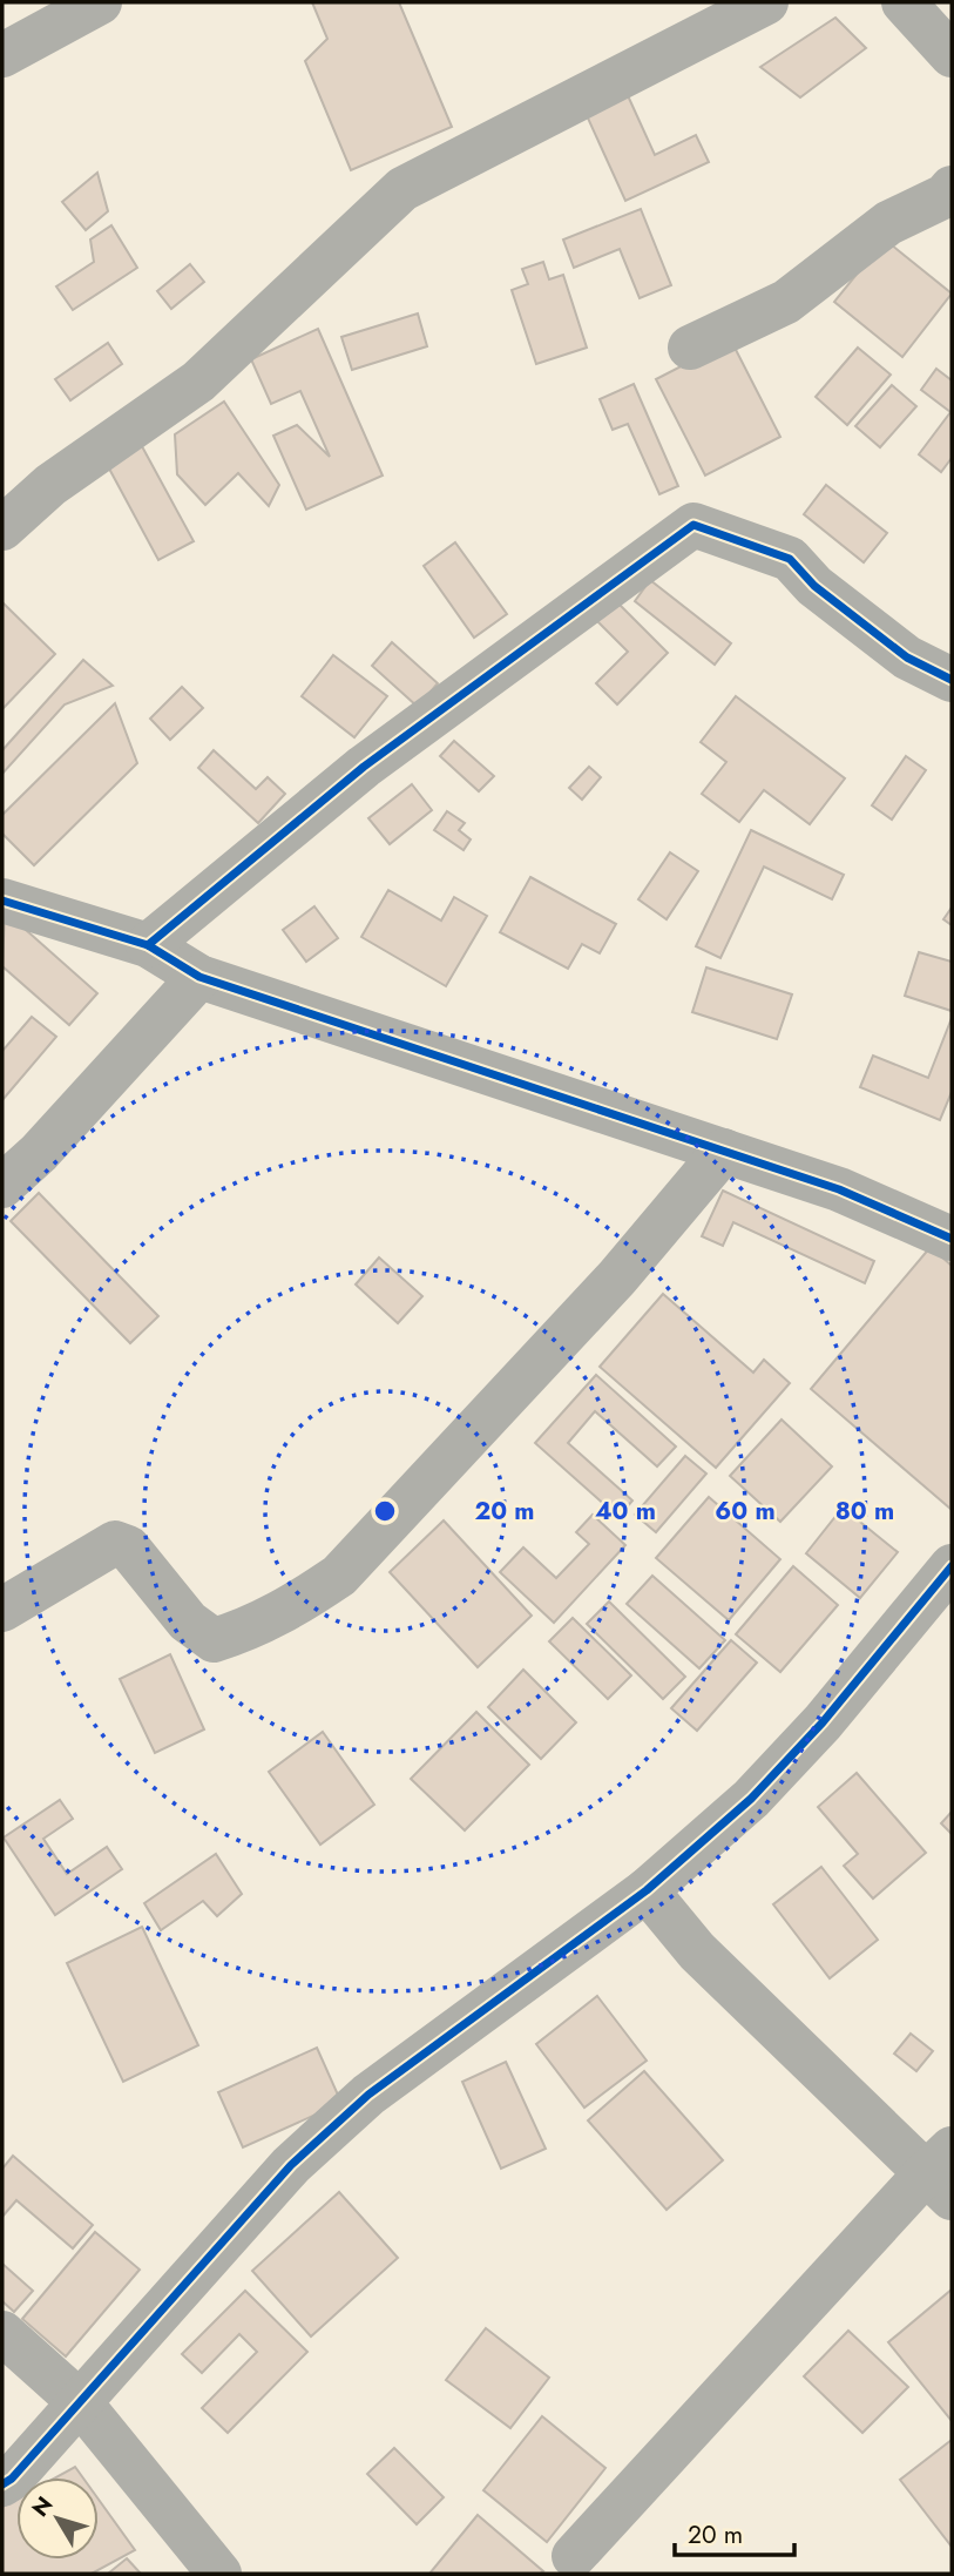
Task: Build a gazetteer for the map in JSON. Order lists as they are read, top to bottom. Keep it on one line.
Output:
{"scale_bar":"20 m","north":"top left","rings":["20 m","40 m","60 m","80 m"]}
